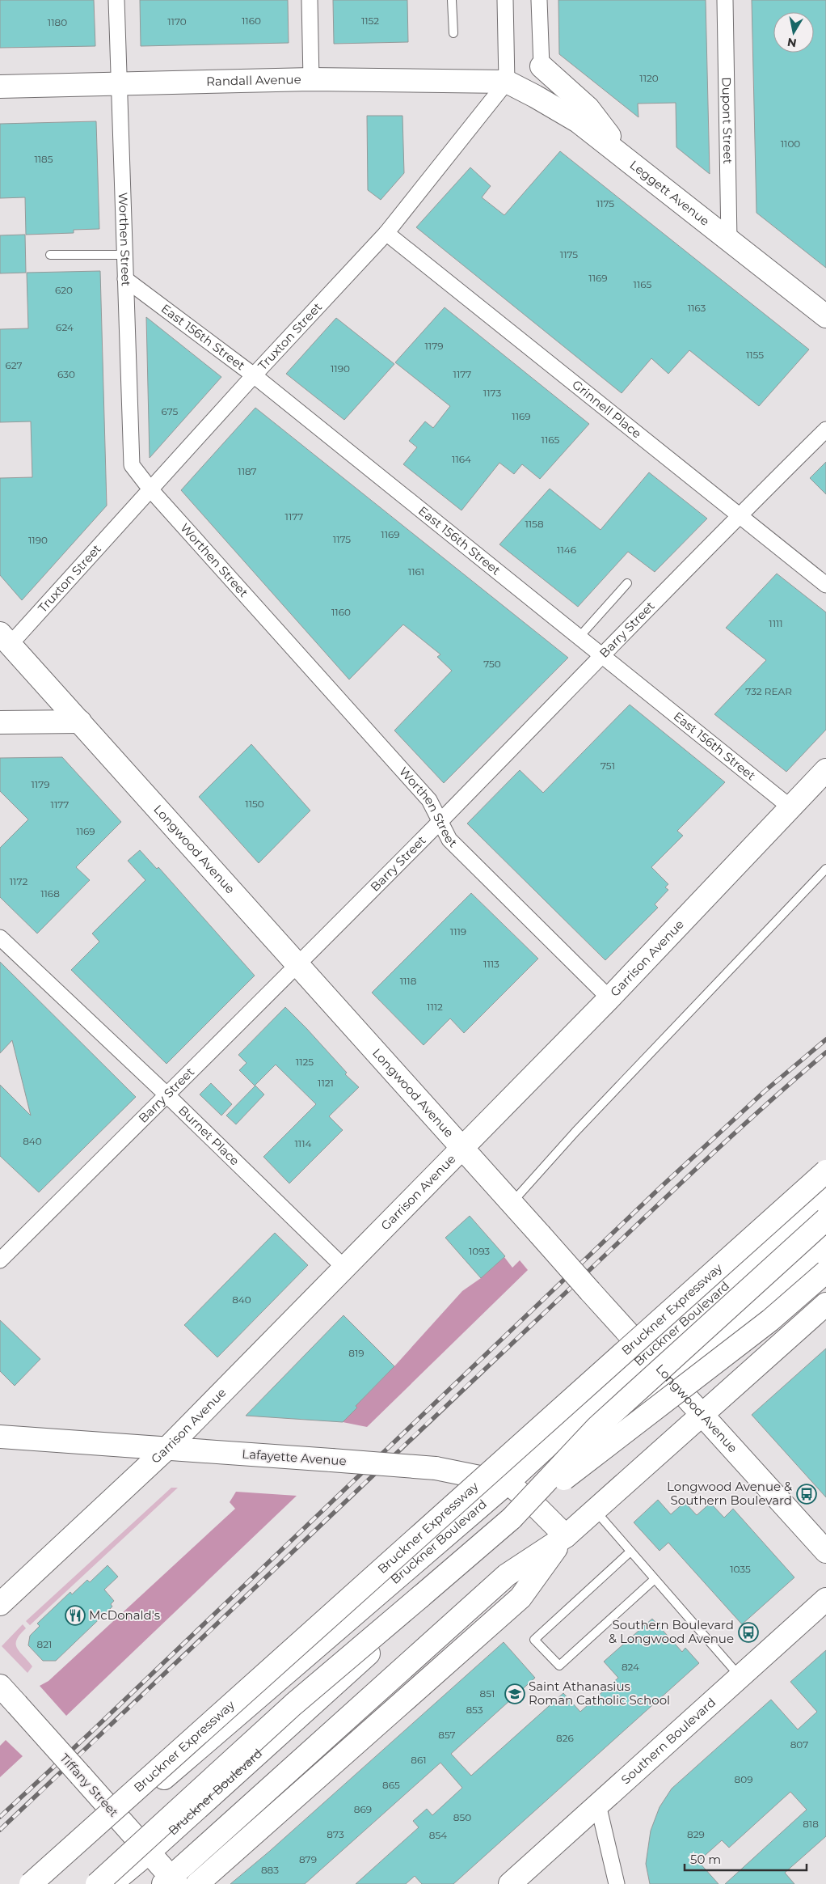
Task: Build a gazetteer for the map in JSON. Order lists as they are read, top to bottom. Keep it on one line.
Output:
{"streets":{"main road":["Randall Avenue","Leggett Avenue","Longwood Avenue","Garrison Avenue","Bruckner Expressway","Bruckner Boulevard","Lafayette Avenue","Southern Boulevard","Tiffany Street"],"street":["Dupont Street","Worthen Street","Truxton Street","East 156th Street","Grinnell Place","Barry Street","Burnet Place"]},"crossings":[["Randall Avenue","Leggett Avenue"],["Randall Avenue","Worthen Street"],["Randall Avenue","Truxton Street"],["Dupont Street","Leggett Avenue"],["Leggett Avenue","Truxton Street"],["Worthen Street","Truxton Street"],["Worthen Street","East 156th Street"],["Worthen Street","Barry Street"],["Worthen Street","Garrison Avenue"],["Truxton Street","East 156th Street"],["Truxton Street","Grinnell Place"],["Truxton Street","Longwood Avenue"],["East 156th Street","Barry Street"],["East 156th Street","Garrison Avenue"],["Grinnell Place","Barry Street"],["Barry Street","Longwood Avenue"],["Barry Street","Burnet Place"],["Longwood Avenue","Garrison Avenue"],["Longwood Avenue","Bruckner Boulevard"],["Garrison Avenue","Burnet Place"],["Garrison Avenue","Lafayette Avenue"],["Bruckner Boulevard","Lafayette Avenue"],["Bruckner Boulevard","Tiffany Street"]],"places":{"bus stop":["Longwood Avenue & Southern Boulevard","Southern Boulevard & Longwood Avenue"],"restaurant":["McDonald's"],"school or university":["Saint Athanasius Roman Catholic School"]},"house_numbers":["1160","1152","1170","1180","1120","1100","1185","1175","1175","1169","1165","620","1163","624","1179","1155","627","1190","630","1177","1173","675","1169","1165","1164","1187","1177","1158","1169","1175","1190","1146","1161","1160","1111","750","732 REAR","751","1179","1150","1177","1169","1172","1168","1119","1113","1118","1112","1125","1121","840","1114","1093","840","819","1035","821","824","851","853","857","826","807","861","809","865","869","850","818","873","829","854","879","883"],"scale_bar":"50 m","north":"bottom"}
